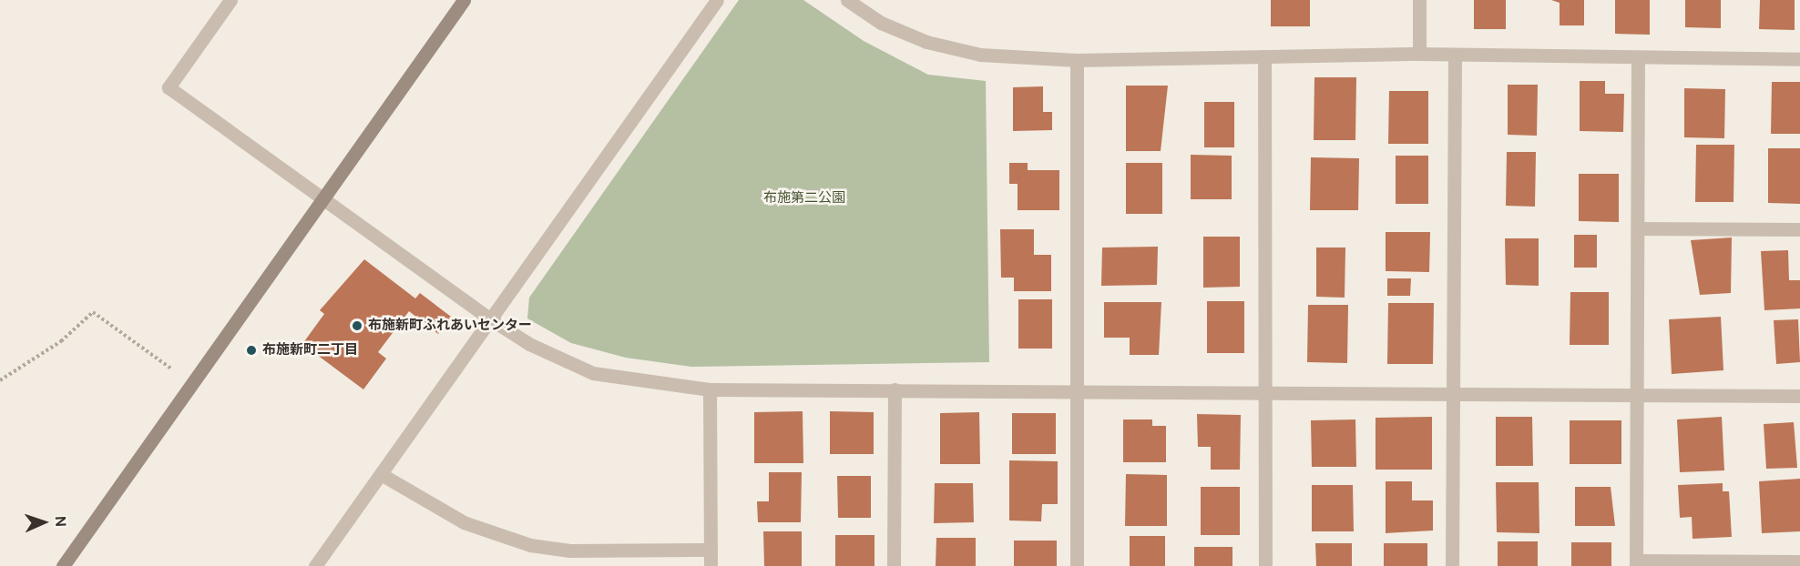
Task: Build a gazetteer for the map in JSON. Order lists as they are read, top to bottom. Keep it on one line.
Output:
{"parks":["布施第二公園"],"places":["布施新町ふれあいセンター","布施新町二丁目"],"north":"right"}
